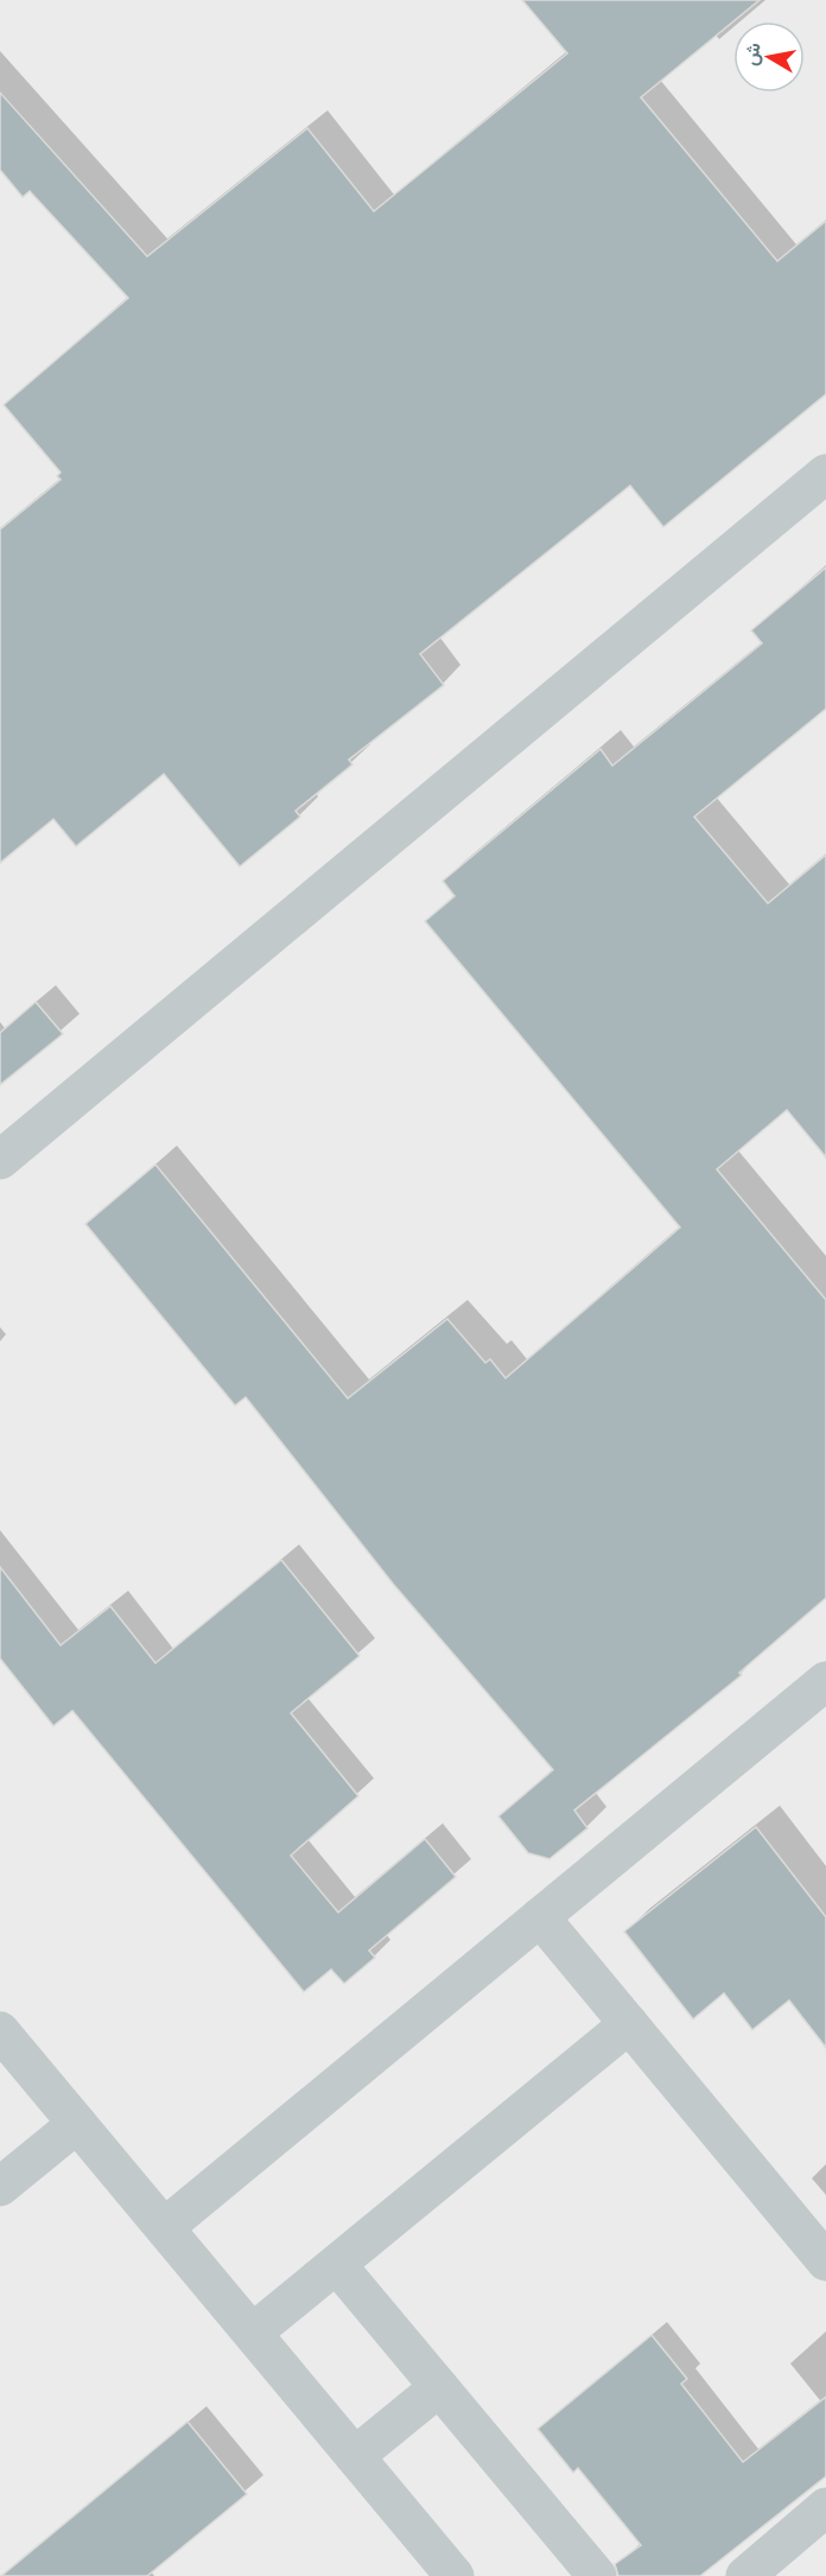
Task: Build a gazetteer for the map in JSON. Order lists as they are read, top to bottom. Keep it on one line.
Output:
{"north":"left"}
